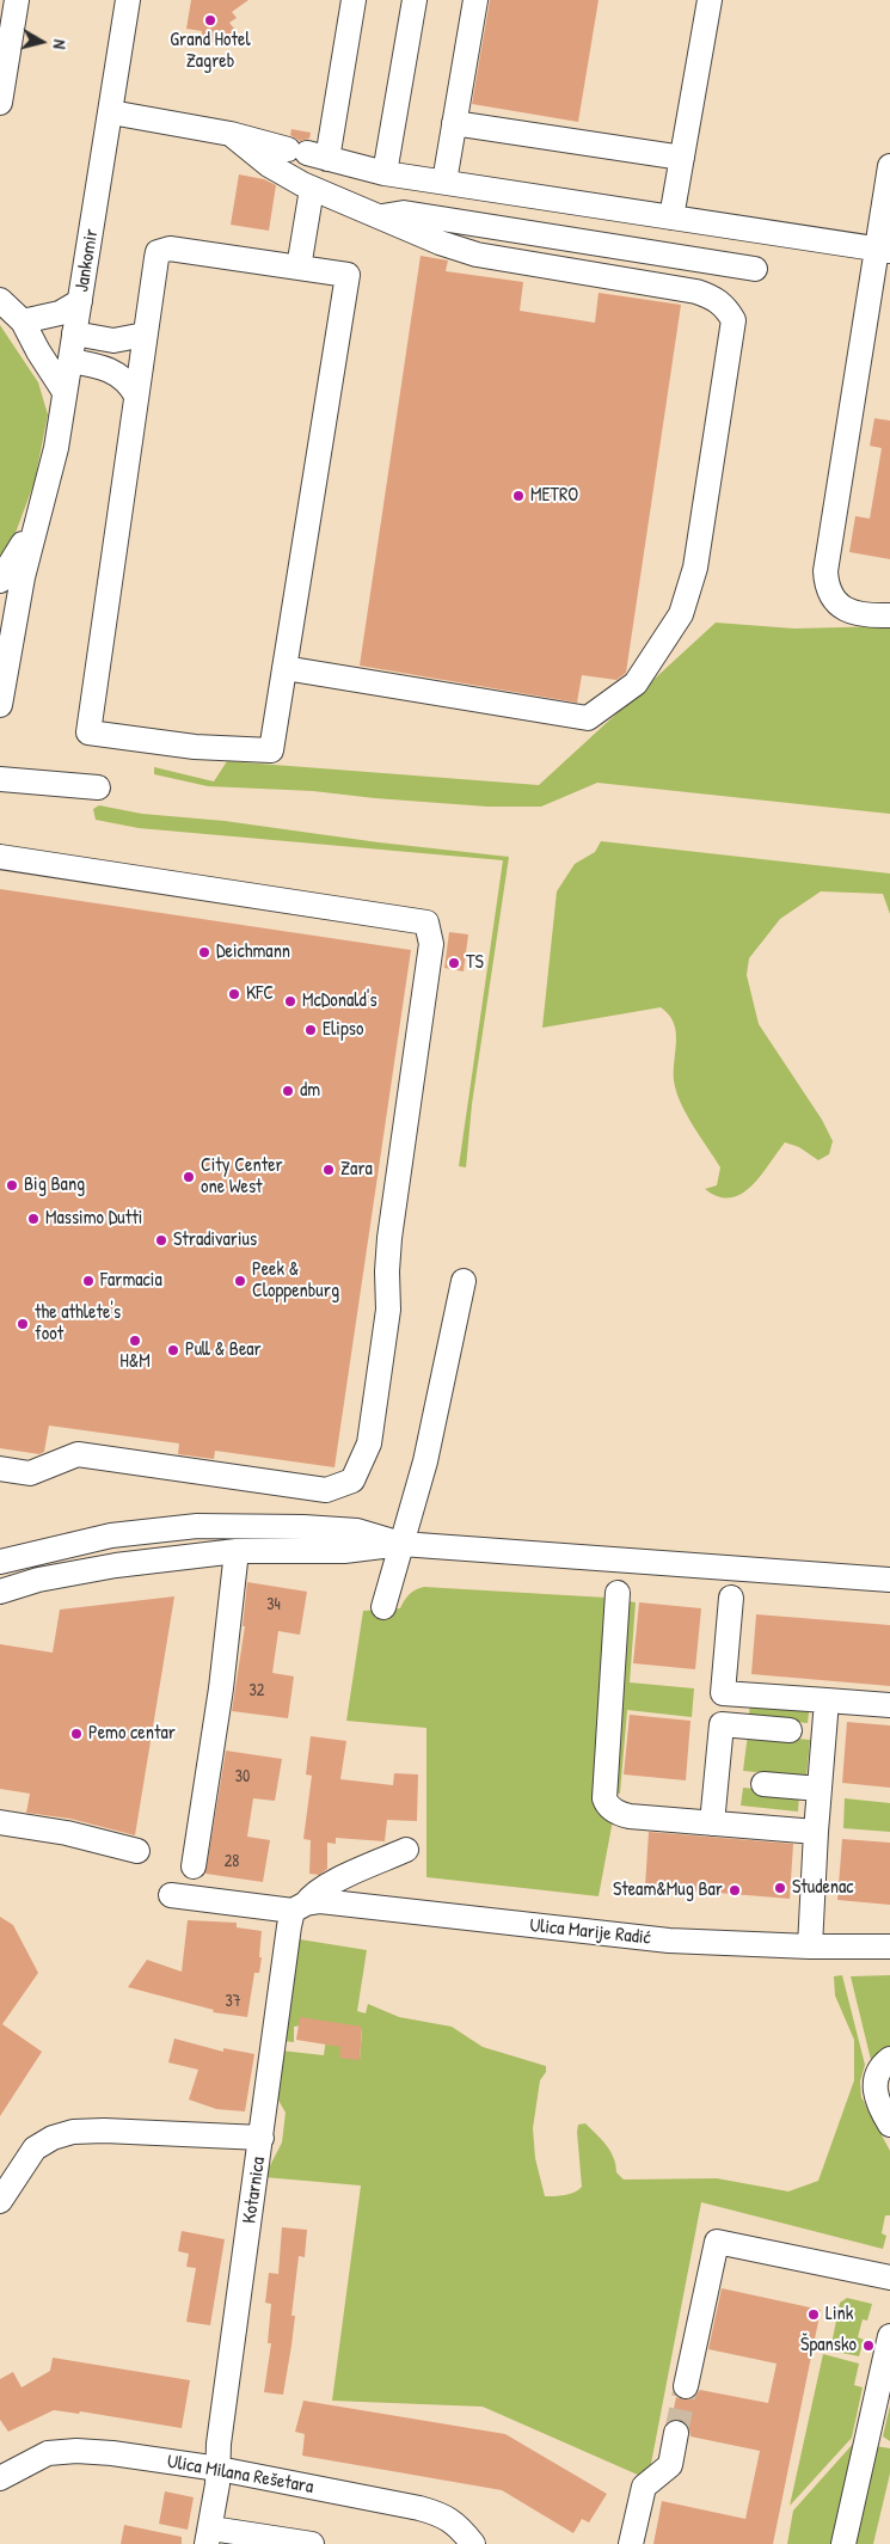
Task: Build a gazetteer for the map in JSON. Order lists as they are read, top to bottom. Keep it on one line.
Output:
{"streets":{"street":["Jankomir","Ulica Marije Radić","Kotarnica","Ulica Milana Rešetara"]},"crossings":[["Ulica Marije Radić","Kotarnica"],["Kotarnica","Ulica Milana Rešetara"]],"places":["Grand Hotel Zagreb","METRO","Deichmann","TS","KFC","McDonald's","Elipso","dm","Zara","City Center one West","Big Bang","Massimo Dutti","Stradivarius","Farmacia","Peek & Cloppenburg","the athlete's foot","H&M","Pull & Bear","Pemo centar","Studenac","Steam&Mug Bar","Link","Špansko"],"house_numbers":["34","32","30","28","37"],"north":"right"}
